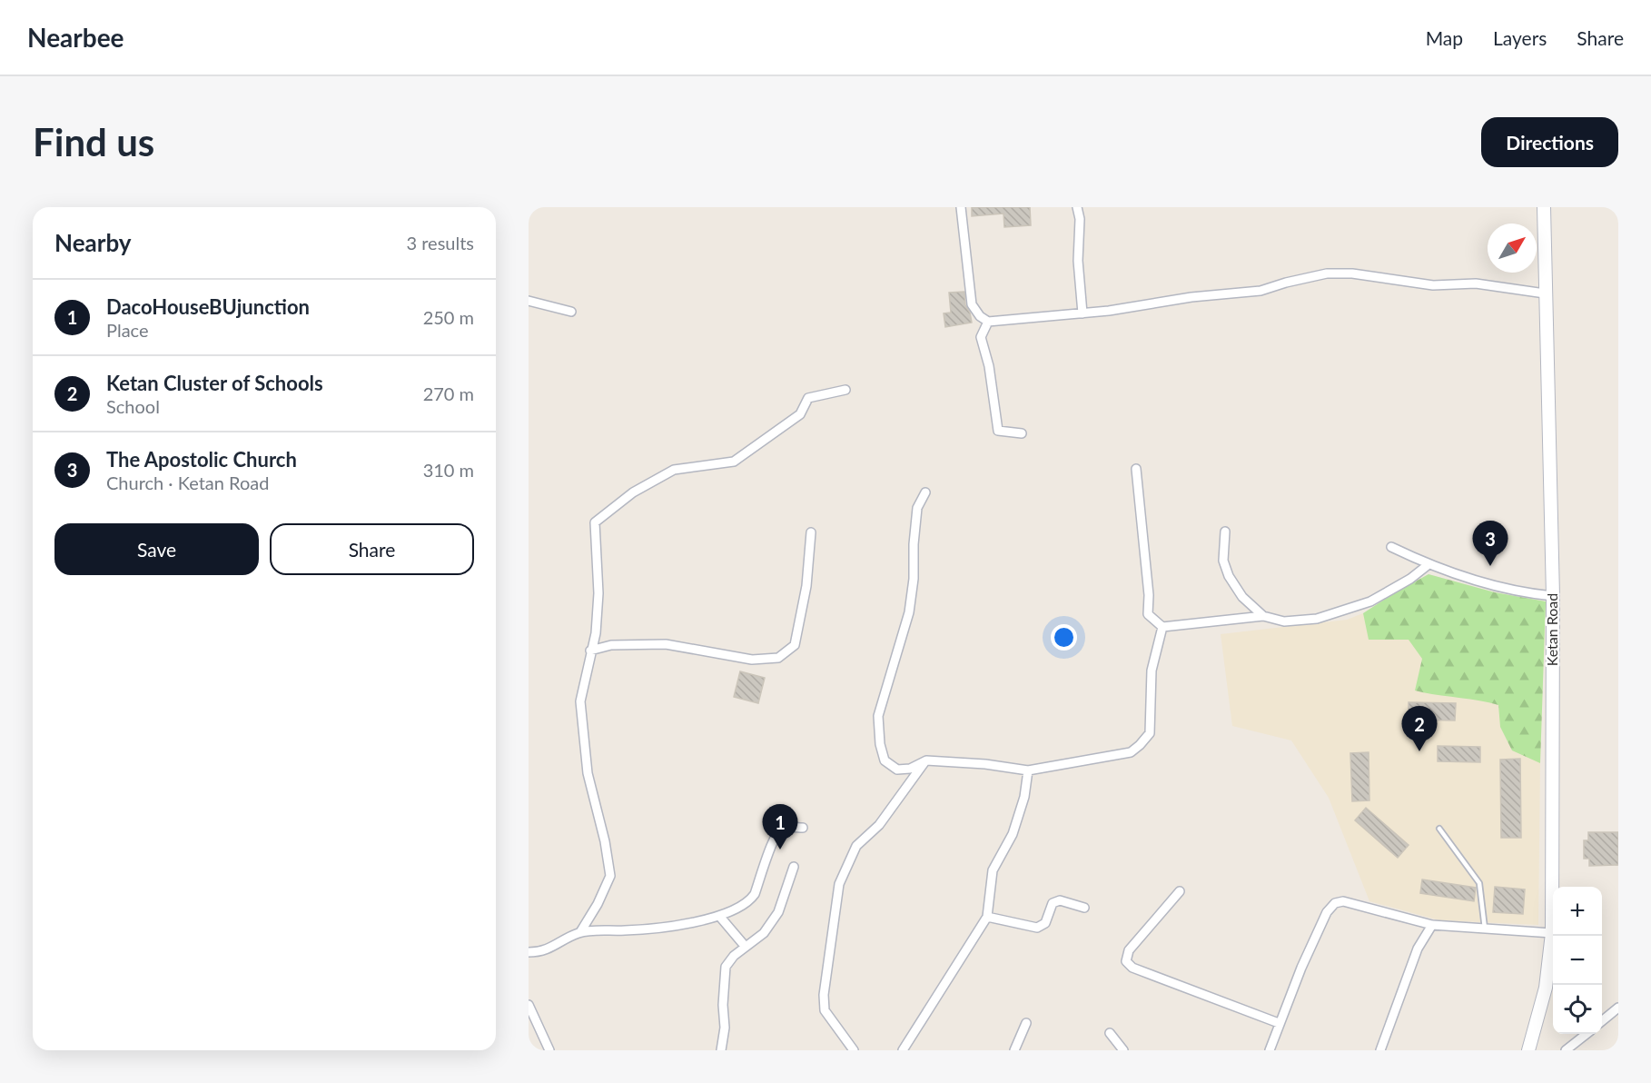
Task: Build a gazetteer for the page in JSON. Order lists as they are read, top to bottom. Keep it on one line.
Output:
{"streets":{"street":["Ketan Road"]},"north":"top right","page":{"header":"Nearbee","nav":["Map","Layers","Share"],"buttons":["Directions",["Save","Share"]],"title":"Find us","heading":["Nearby","3 results"],"list":[{"mark":"1","name":"DacoHouseBUjunction","note":"Place","value":"250 m"},{"mark":"2","name":"Ketan Cluster of Schools","note":"School","value":"270 m"},{"mark":"3","name":"The Apostolic Church","note":"Church · Ketan Road","value":"310 m"}],"pins":["3","2","1"],"map_buttons":["+","−"]}}
